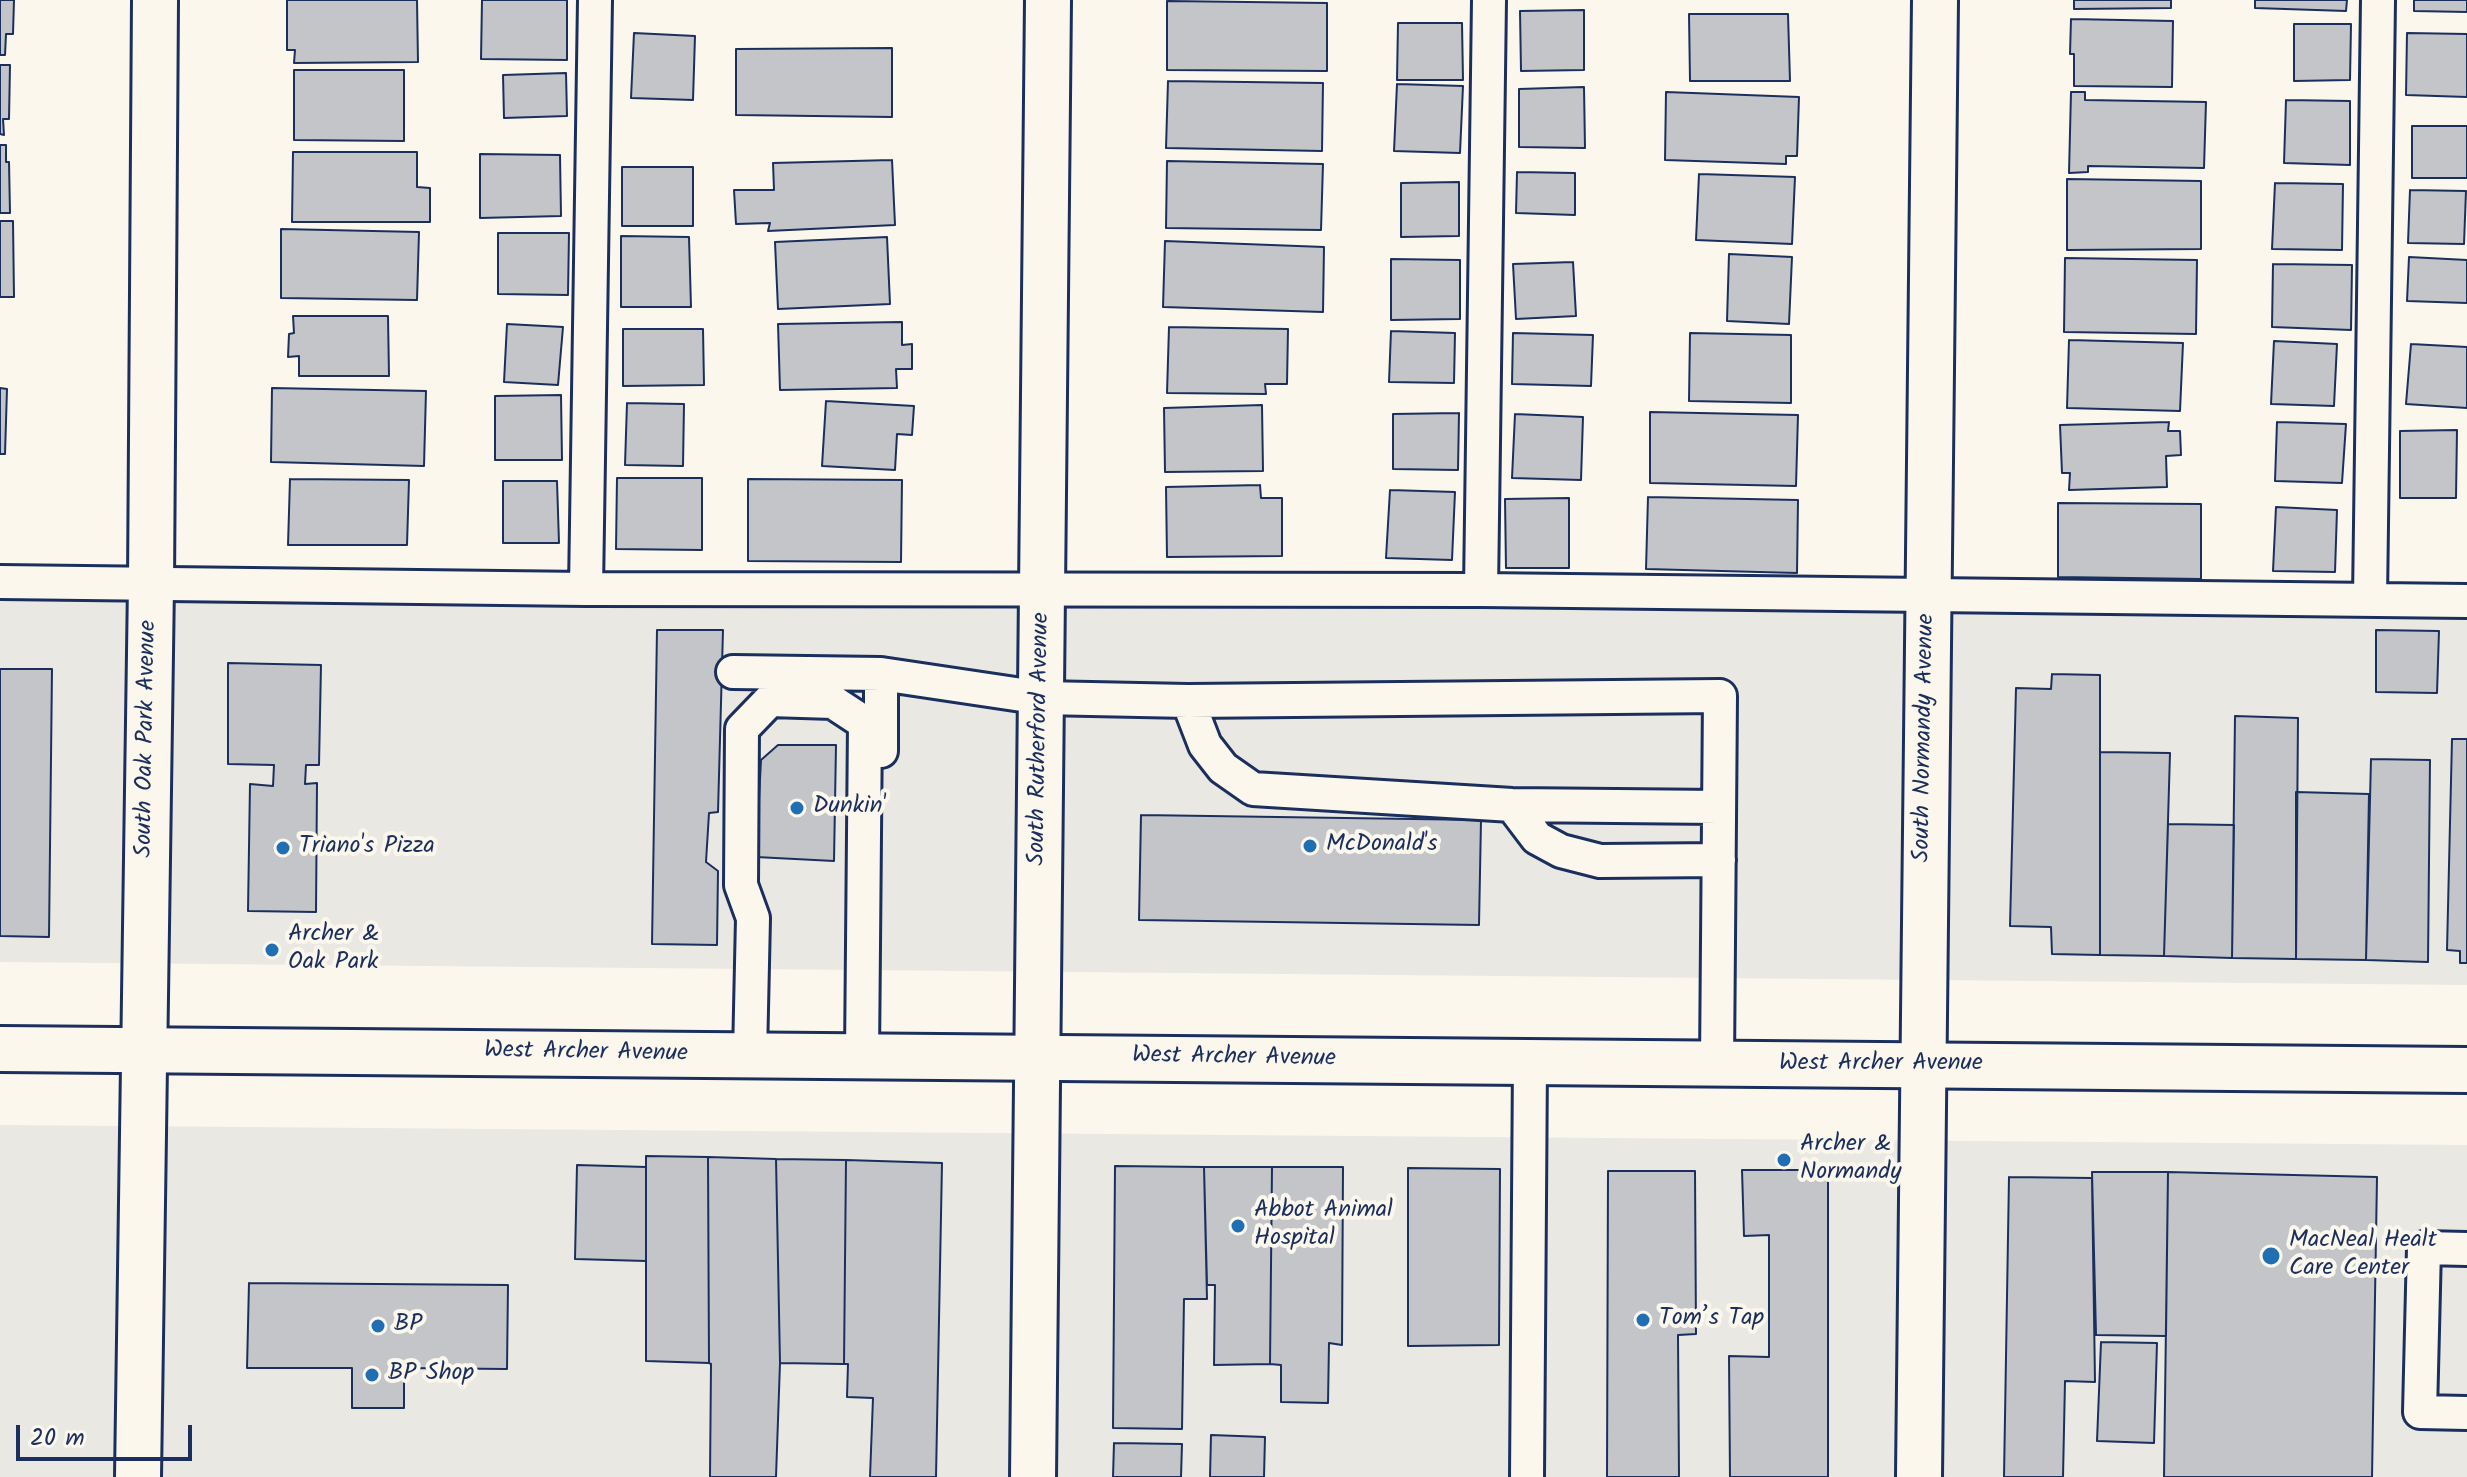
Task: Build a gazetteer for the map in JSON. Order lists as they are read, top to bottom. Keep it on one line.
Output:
{"streets":{"street":["South Normandy Avenue","South Oak Park Avenue","South Rutherford Avenue","West Archer Avenue"]},"crossings":[["South Normandy Avenue","West Archer Avenue"],["South Oak Park Avenue","West Archer Avenue"],["South Rutherford Avenue","West Archer Avenue"]],"places":["Dunkin'","McDonald's","Triano's Pizza","Archer & Oak Park","Archer & Normandy","Abbot Animal Hospital","MacNeal Healt Care Center","Tom’s Tap","BP","BP Shop"],"scale_bar":"20 m"}
